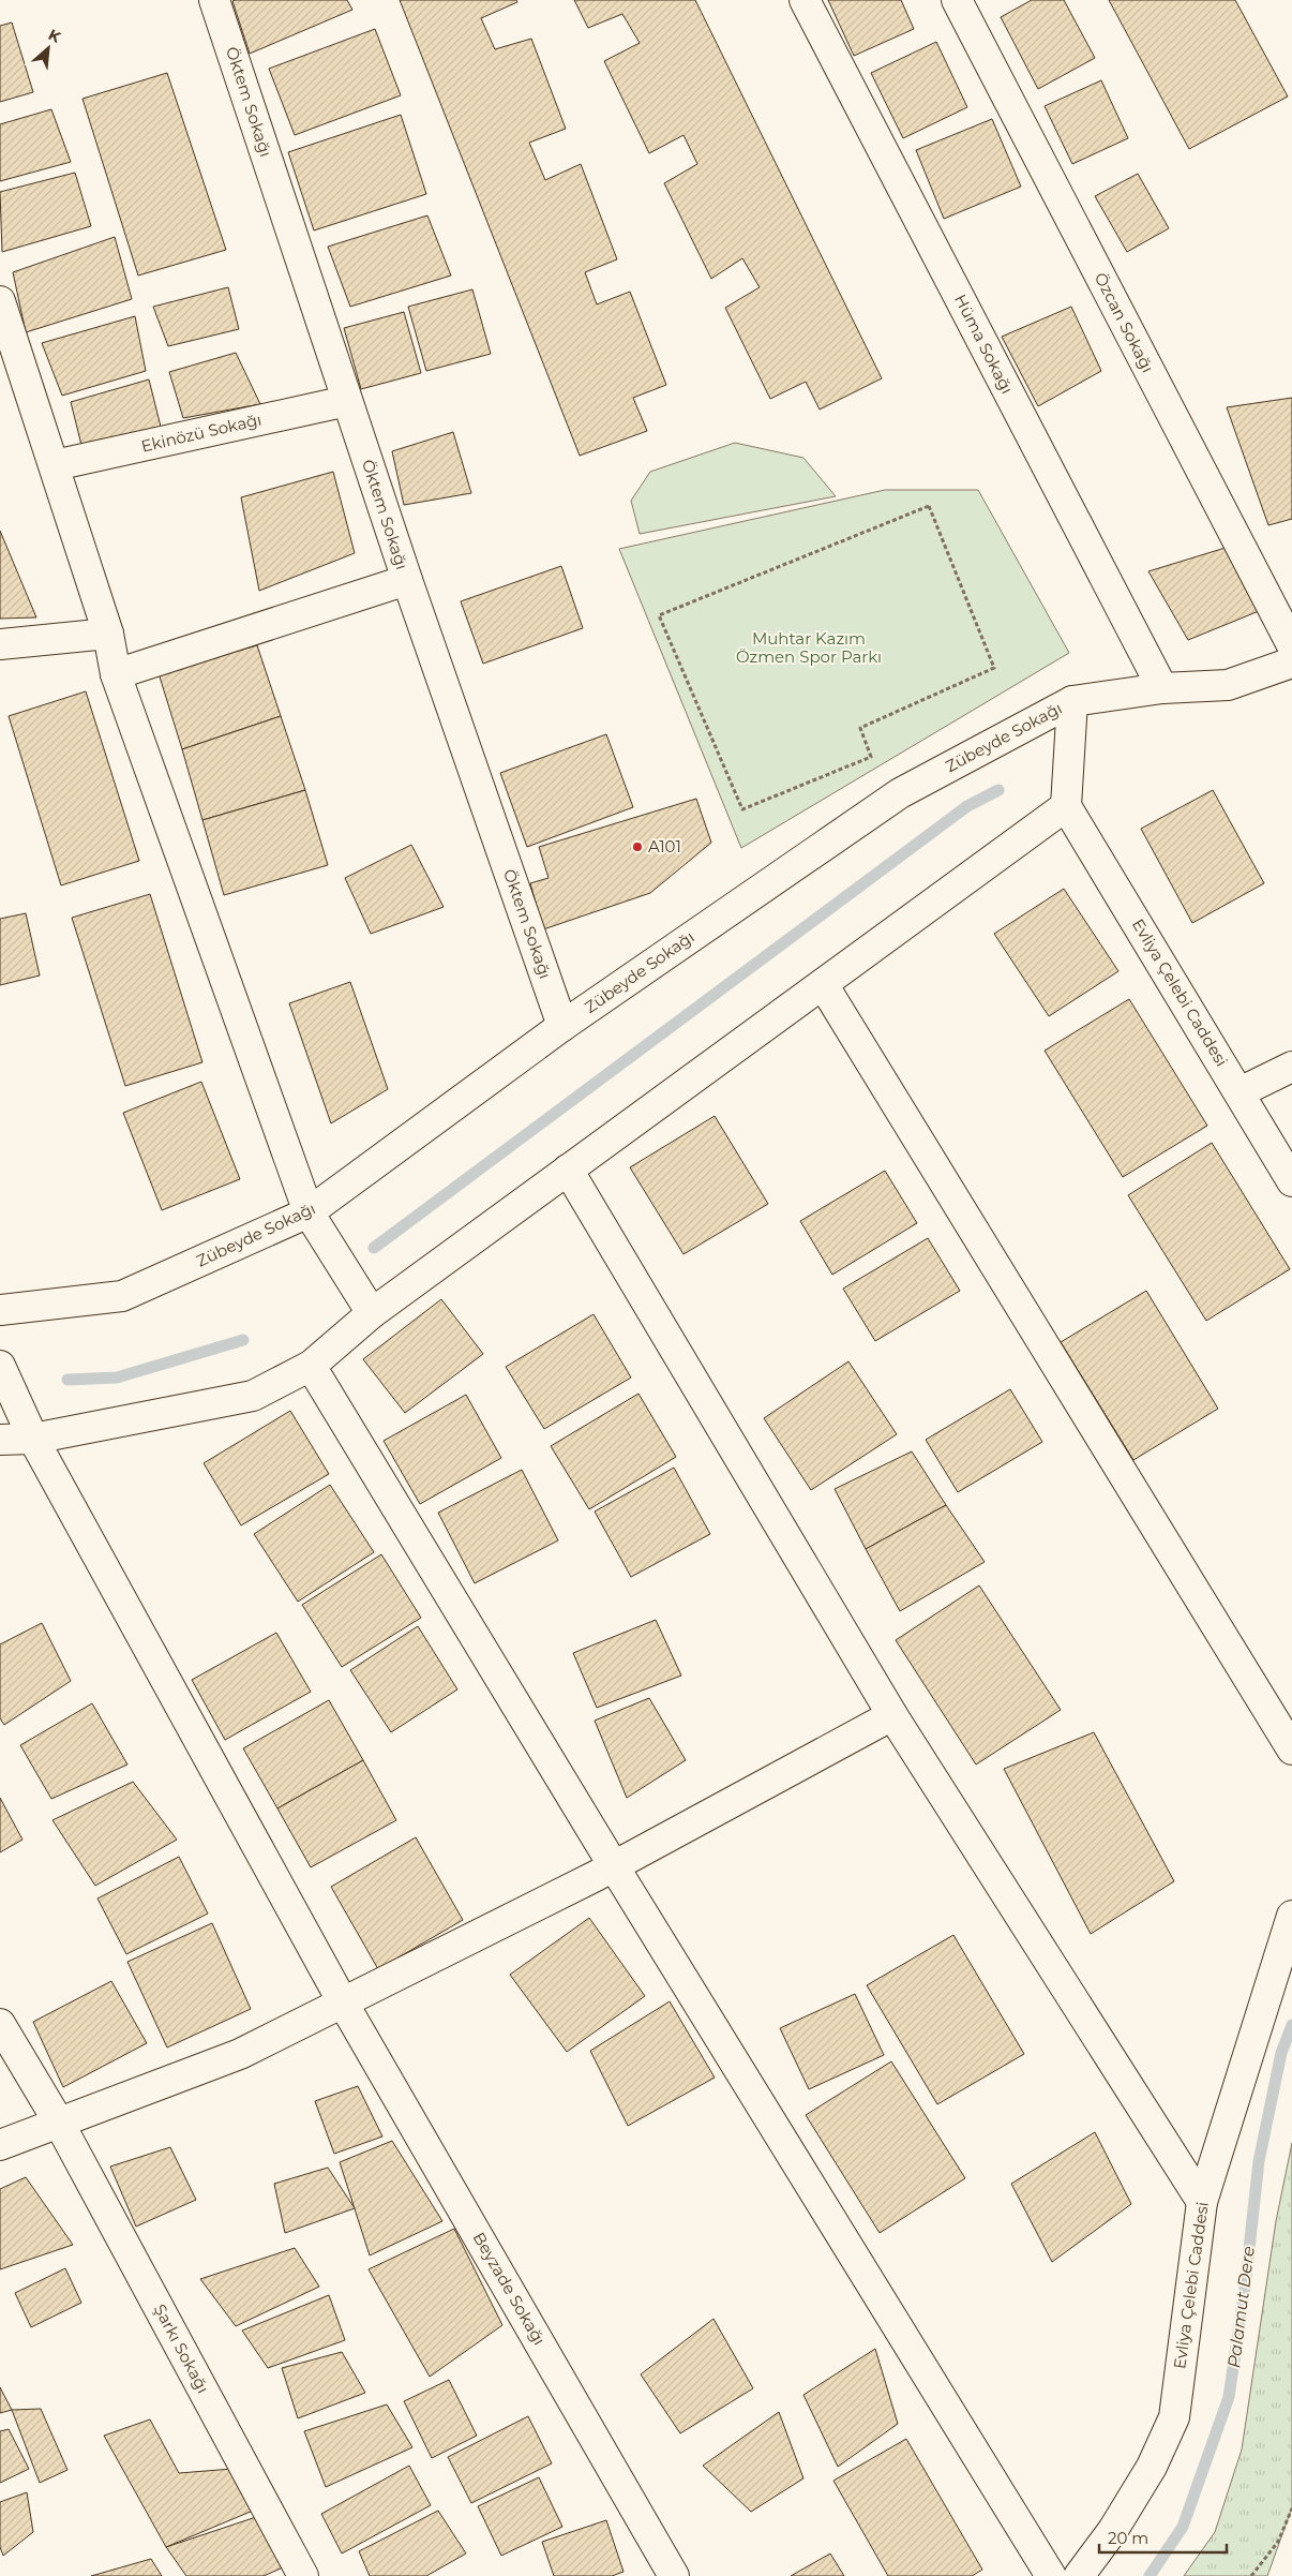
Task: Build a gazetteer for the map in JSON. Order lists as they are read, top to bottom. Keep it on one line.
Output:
{"streets":{"street":["Öktem Sokağı","Özcan Sokağı","Hüma Sokağı","Ekinözü Sokağı","Zübeyde Sokağı","Evliya Çelebi Caddesi","Beyzade Sokağı","Şarkı Sokağı"]},"crossings":[["Öktem Sokağı","Ekinözü Sokağı"],["Öktem Sokağı","Zübeyde Sokağı"],["Hüma Sokağı","Zübeyde Sokağı"]],"water":["Palamut Dere"],"parks":["Muhtar Kazım Özmen Spor Parkı"],"places":["A101"],"scale_bar":"20 m","north":"top right"}
